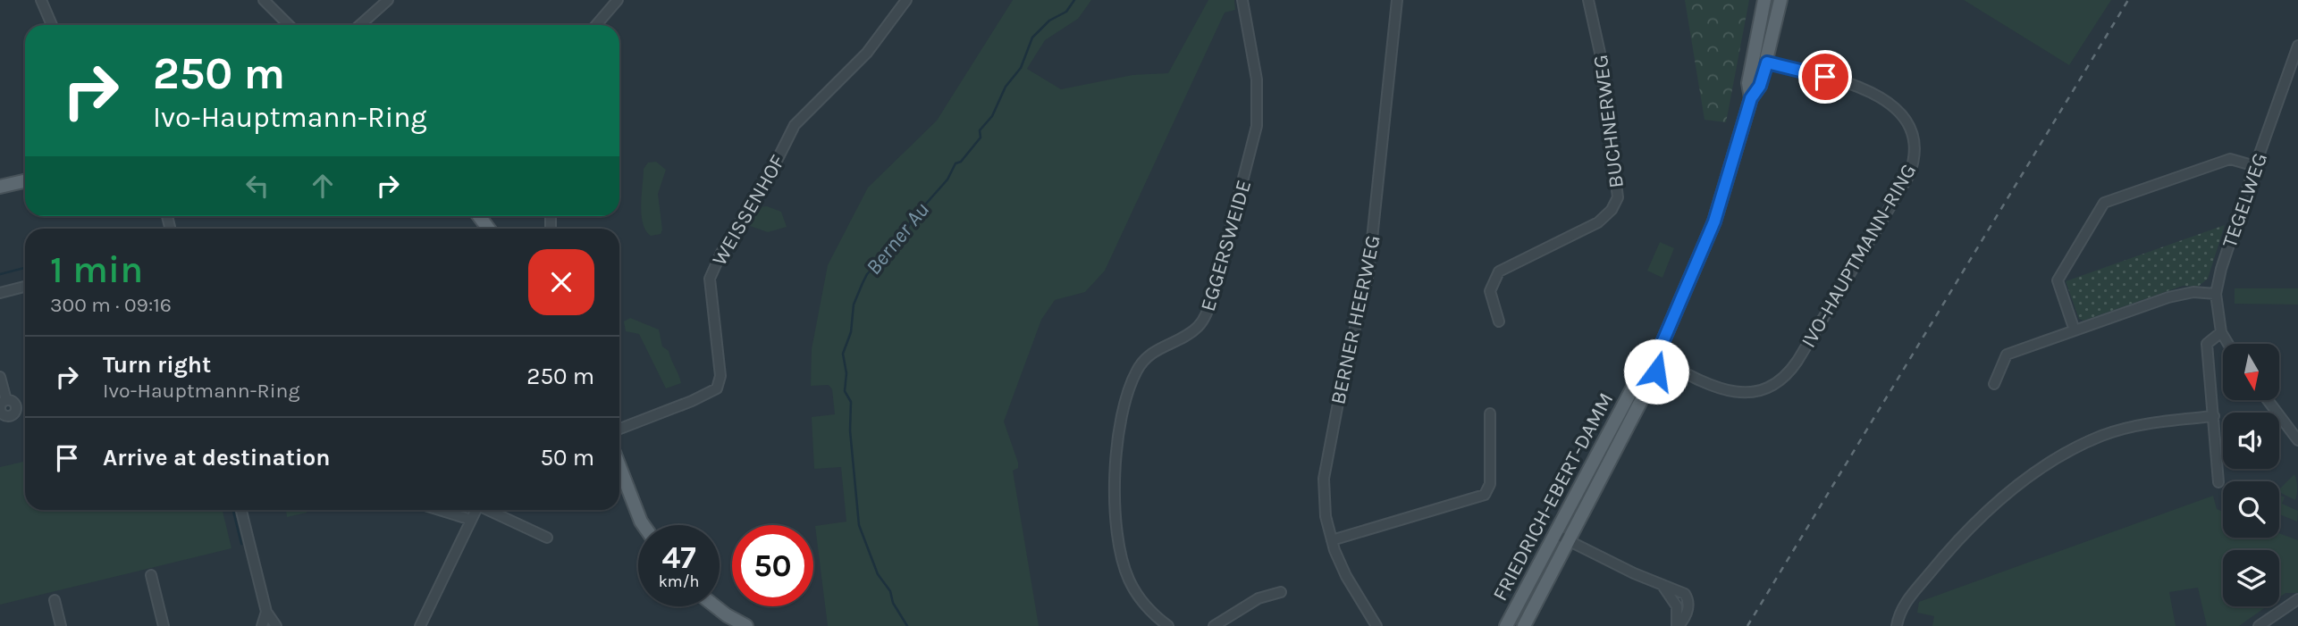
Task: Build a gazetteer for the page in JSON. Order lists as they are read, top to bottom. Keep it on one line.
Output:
{"streets":{"main road":["FRIEDRICH-EBERT-DAMM"],"street":["BUCHNERWEG","TEGELWEG","WEISSENHOF","EGGERSWEIDE","IVO-HAUPTMANN-RING","BERNER HEERWEG"]},"crossings":[["IVO-HAUPTMANN-RING","FRIEDRICH-EBERT-DAMM"]],"water":["Berner Au"],"north":"bottom","page":{"turn":["250 m","Ivo-Hauptmann-Ring"],"heading":["1 min","300 m · 09:16"],"list":[{"name":"Turn right","note":"Ivo-Hauptmann-Ring","value":"250 m"},{"name":"Arrive at destination","value":"50 m"}],"speed":"47 km/h","limit":"50"}}
